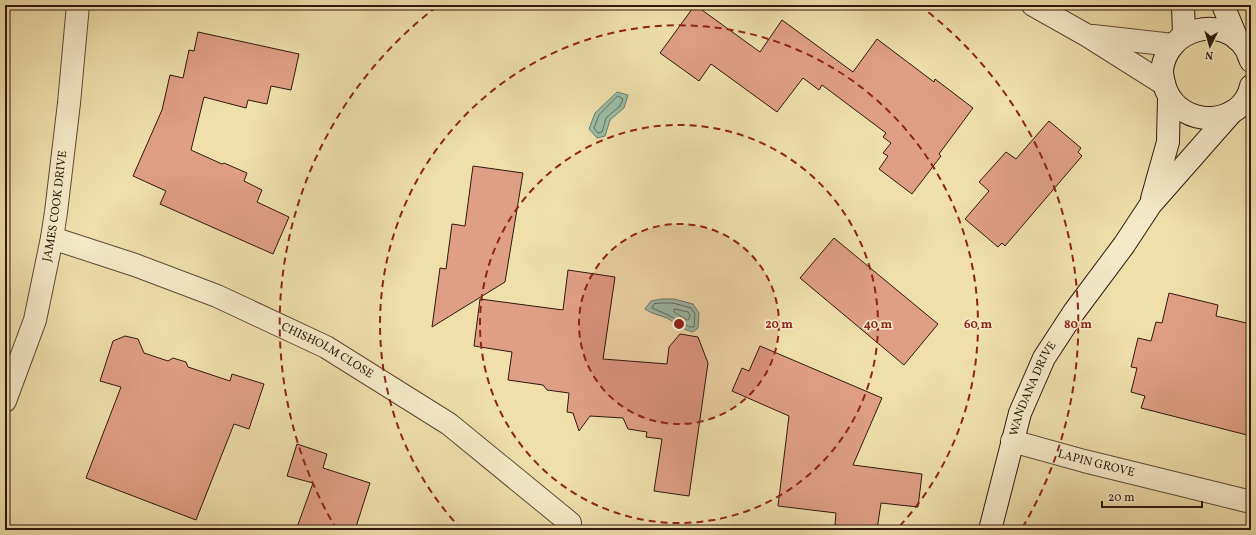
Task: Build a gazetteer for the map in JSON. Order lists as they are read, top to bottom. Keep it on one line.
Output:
{"streets":{"street":["JAMES COOK DRIVE","CHISHOLM CLOSE","WANDANA DRIVE","LAPIN GROVE"]},"crossings":[["JAMES COOK DRIVE","CHISHOLM CLOSE"],["WANDANA DRIVE","LAPIN GROVE"]],"scale_bar":"20 m","north":"bottom","rings":["20 m","40 m","60 m","80 m"]}
